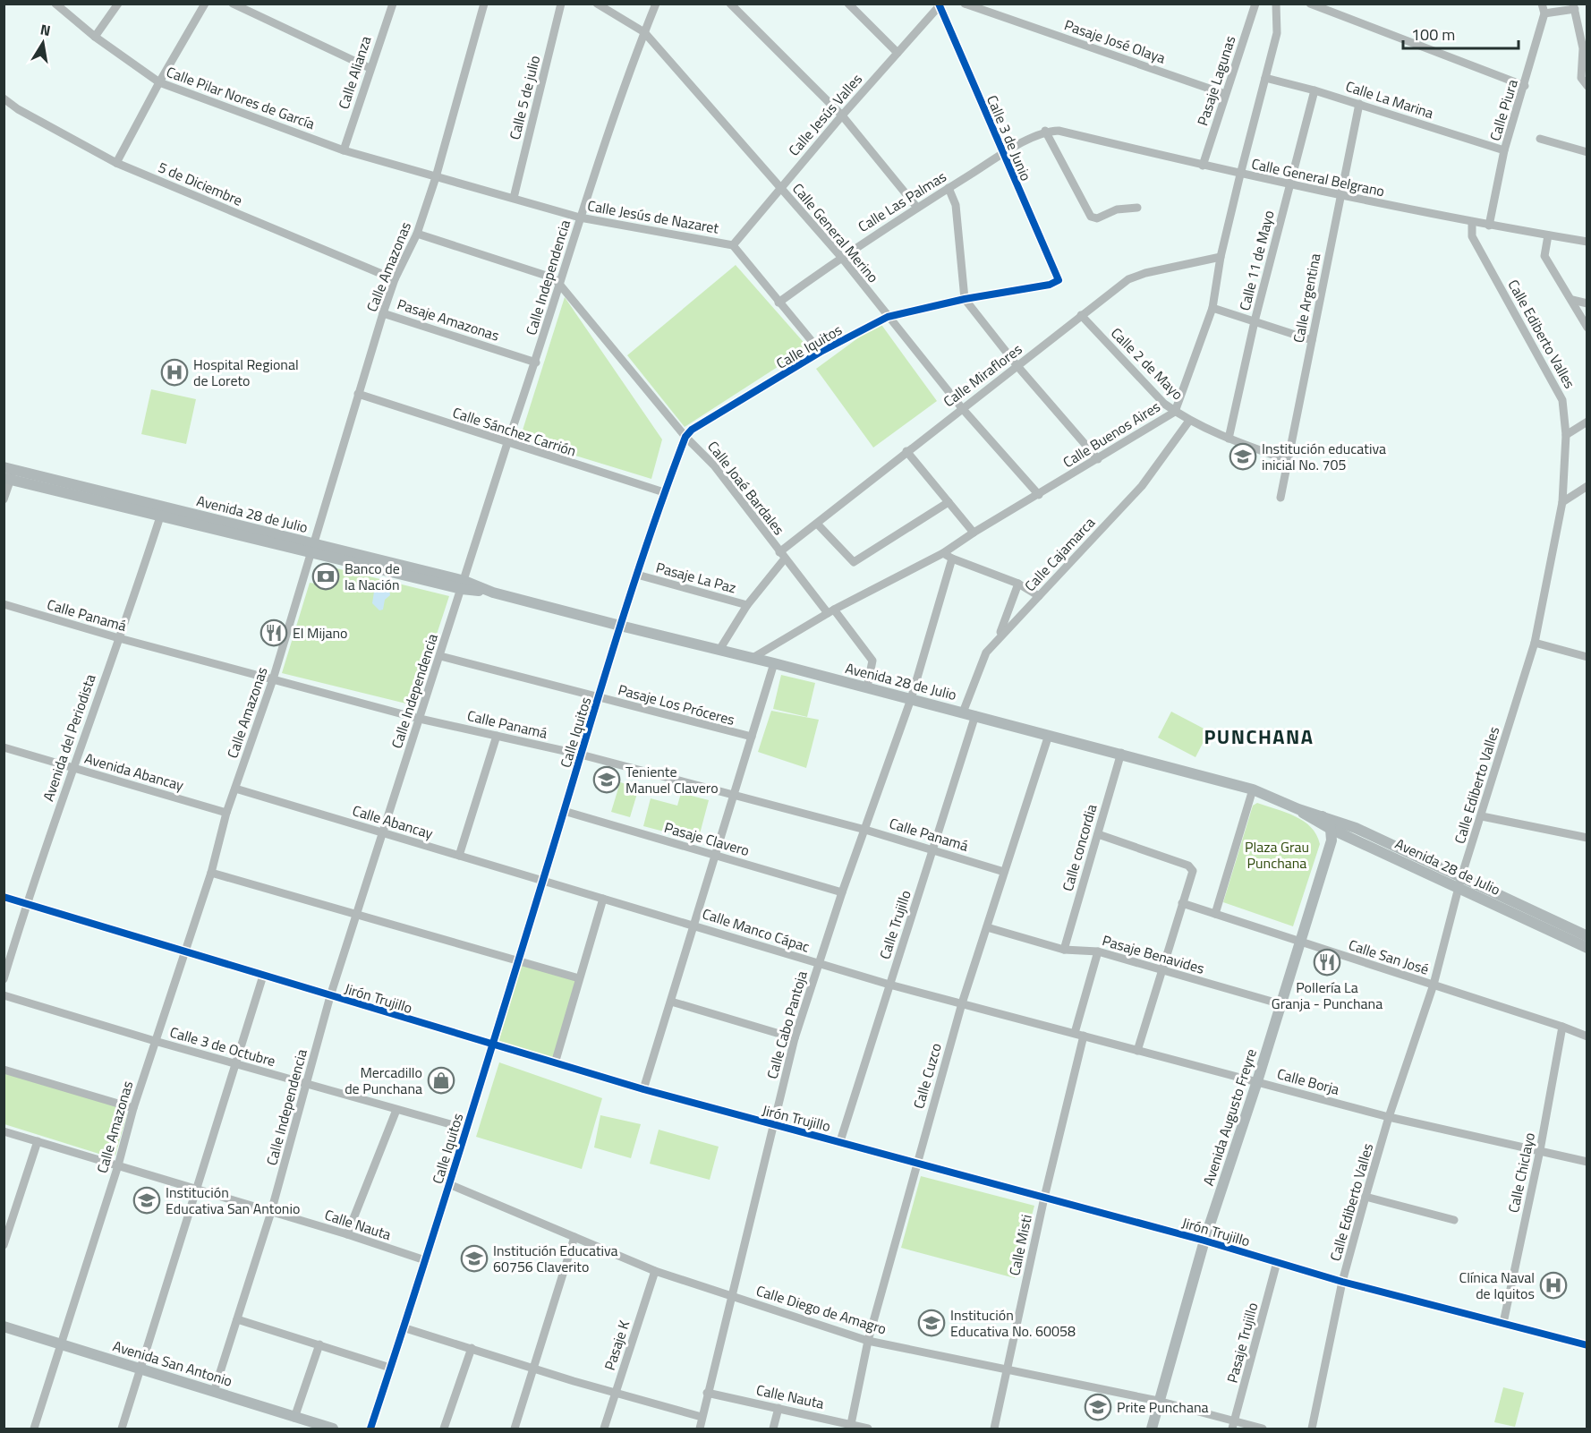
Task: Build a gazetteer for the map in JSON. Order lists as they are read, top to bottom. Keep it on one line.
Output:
{"streets":{"main road":["Avenida 28 de Julio","Avenida Augusto Freyre","Avenida San Antonio"],"street":["Pasaje José Olaya","Calle Alianza","Pasaje Lagunas","Calle Pilar Nores de García","Calle 5 de julio","Calle La Marina","Calle Piura","Calle Jesús Valles","Calle 3 de Junio","Calle General Belgrano","5 de Diciembre","Calle Las Palmas","Calle Jesús de Nazaret","Calle General Merino","Calle 11 de Mayo","Calle Amazonas","Calle Independencia","Calle Argentina","Pasaje Amazonas","Calle Ediberto Valles","Calle Iquitos","Calle 2 de Mayo","Calle Miraflores","Calle Sánchez Carrión","Calle Buenos Aires","Calle Joaé Bardales","Calle Cajamarca","Pasaje La Paz","Calle Panamá","Pasaje Los Próceres","Avenida del Periodista","Avenida Abancay","Calle Abancay","Pasaje Clavero","Calle concordia","Calle Trujillo","Calle Manco Cápac","Pasaje Benavides","Calle San José","Jirón Trujillo","Calle Cabo Pantoja","Calle 3 de Octubre","Calle Cuzco","Calle Borja","Calle Chiclayo","Calle Nauta","Calle Misti","Calle Diego de Amagro","Pasaje Trujillo","Pasaje K"]},"crossings":[["Pasaje José Olaya","Pasaje Lagunas"],["Calle Alianza","Calle Pilar Nores de García"],["Pasaje Lagunas","Calle General Belgrano"],["Calle Pilar Nores de García","Calle Jesús de Nazaret"],["Calle Pilar Nores de García","Calle Amazonas"],["Calle 5 de julio","Calle Jesús de Nazaret"],["Calle La Marina","Calle Piura"],["Calle La Marina","Calle 11 de Mayo"],["Calle La Marina","Calle Argentina"],["Calle La Marina","Calle Buenos Aires"],["Calle Piura","Calle General Belgrano"],["Calle Jesús Valles","Calle 3 de Junio"],["Calle Jesús Valles","Calle Jesús de Nazaret"],["Calle Jesús Valles","Calle General Merino"],["Calle 3 de Junio","Calle Las Palmas"],["Calle 3 de Junio","Calle Iquitos"],["Calle General Belgrano","Calle Las Palmas"],["Calle General Belgrano","Calle 11 de Mayo"],["Calle General Belgrano","Calle Argentina"],["Calle General Belgrano","Calle Ediberto Valles"],["Calle General Belgrano","Calle Buenos Aires"],["5 de Diciembre","Calle Amazonas"],["Calle Las Palmas","Calle Jesús de Nazaret"],["Calle Las Palmas","Calle General Merino"],["Calle Jesús de Nazaret","Calle Amazonas"],["Calle Jesús de Nazaret","Calle Independencia"],["Calle Jesús de Nazaret","Calle Iquitos"],["Calle General Merino","Calle Independencia"],["Calle General Merino","Calle Iquitos"],["Calle General Merino","Calle Miraflores"],["Calle General Merino","Calle Buenos Aires"],["Calle 11 de Mayo","Calle 2 de Mayo"],["Calle Amazonas","Pasaje Amazonas"],["Calle Amazonas","Calle Sánchez Carrión"],["Calle Amazonas","Avenida 28 de Julio"],["Calle Amazonas","Calle Panamá"],["Calle Amazonas","Avenida Abancay"],["Calle Amazonas","Calle Abancay"],["Calle Amazonas","Jirón Trujillo"],["Calle Amazonas","Calle 3 de Octubre"],["Calle Amazonas","Calle Nauta"],["Calle Amazonas","Avenida San Antonio"],["Calle Independencia","Pasaje Amazonas"],["Calle Independencia","Calle Sánchez Carrión"],["Calle Independencia","Calle Joaé Bardales"],["Calle Independencia","Avenida 28 de Julio"],["Calle Independencia","Calle Panamá"],["Calle Independencia","Pasaje Los Próceres"],["Calle Independencia","Calle Abancay"],["Calle Independencia","Jirón Trujillo"],["Calle Independencia","Calle 3 de Octubre"],["Calle Independencia","Calle Nauta"],["Calle Independencia","Avenida San Antonio"],["Calle Argentina","Calle 2 de Mayo"],["Calle Ediberto Valles","Avenida 28 de Julio"],["Calle Ediberto Valles","Calle San José"],["Calle Ediberto Valles","Jirón Trujillo"],["Calle Ediberto Valles","Calle Borja"],["Calle Iquitos","Calle Sánchez Carrión"],["Calle Iquitos","Calle Joaé Bardales"],["Calle Iquitos","Avenida 28 de Julio"],["Calle Iquitos","Pasaje La Paz"],["Calle Iquitos","Calle Panamá"],["Calle Iquitos","Pasaje Los Próceres"],["Calle Iquitos","Calle Abancay"],["Calle Iquitos","Pasaje Clavero"],["Calle Iquitos","Calle Manco Cápac"],["Calle Iquitos","Jirón Trujillo"],["Calle Iquitos","Calle 3 de Octubre"],["Calle Iquitos","Calle Nauta"],["Calle Iquitos","Calle Diego de Amagro"],["Calle 2 de Mayo","Calle Miraflores"],["Calle 2 de Mayo","Calle Buenos Aires"],["Calle 2 de Mayo","Calle Cajamarca"],["Calle Miraflores","Calle Buenos Aires"],["Calle Miraflores","Calle Joaé Bardales"],["Calle Miraflores","Avenida 28 de Julio"],["Calle Miraflores","Pasaje La Paz"],["Calle Buenos Aires","Calle Joaé Bardales"],["Calle Buenos Aires","Avenida 28 de Julio"],["Calle Joaé Bardales","Avenida 28 de Julio"],["Avenida 28 de Julio","Calle Cajamarca"],["Avenida 28 de Julio","Avenida del Periodista"],["Avenida 28 de Julio","Calle concordia"],["Avenida 28 de Julio","Calle Trujillo"],["Avenida 28 de Julio","Calle Cabo Pantoja"],["Avenida 28 de Julio","Calle Cuzco"],["Avenida 28 de Julio","Avenida Augusto Freyre"],["Calle Panamá","Avenida del Periodista"],["Calle Panamá","Calle Trujillo"],["Calle Panamá","Calle Cabo Pantoja"],["Calle Panamá","Calle Cuzco"],["Avenida del Periodista","Avenida Abancay"],["Avenida del Periodista","Jirón Trujillo"],["Calle Abancay","Calle Manco Cápac"],["Pasaje Clavero","Calle Cabo Pantoja"],["Calle concordia","Pasaje Benavides"],["Calle Trujillo","Calle Manco Cápac"],["Calle Trujillo","Jirón Trujillo"],["Calle Manco Cápac","Calle Cabo Pantoja"],["Calle Manco Cápac","Calle Cuzco"],["Calle Manco Cápac","Calle Borja"],["Pasaje Benavides","Calle Cuzco"],["Pasaje Benavides","Avenida Augusto Freyre"],["Calle San José","Avenida Augusto Freyre"],["Calle San José","Calle Chiclayo"],["Jirón Trujillo","Calle Cabo Pantoja"],["Jirón Trujillo","Calle Cuzco"],["Jirón Trujillo","Avenida Augusto Freyre"],["Jirón Trujillo","Calle Chiclayo"],["Jirón Trujillo","Calle Misti"],["Jirón Trujillo","Pasaje Trujillo"],["Calle Cabo Pantoja","Calle Nauta"],["Calle Cabo Pantoja","Calle Diego de Amagro"],["Calle Cuzco","Calle Borja"],["Calle Cuzco","Calle Nauta"],["Calle Cuzco","Calle Diego de Amagro"],["Calle Borja","Avenida Augusto Freyre"],["Calle Borja","Calle Chiclayo"],["Calle Borja","Calle Misti"],["Avenida Augusto Freyre","Calle Diego de Amagro"],["Calle Misti","Calle Diego de Amagro"],["Calle Diego de Amagro","Pasaje Trujillo"],["Calle Diego de Amagro","Pasaje K"]],"districts":["PUNCHANA"],"parks":["Plaza Grau Punchana"],"places":{"hospital":["Hospital Regional de Loreto","Clínica Naval de Iquitos"],"school or university":["Institución educativa inicial No. 705","Teniente Manuel Clavero","Institución Educativa San Antonio","Institución Educativa 60756 Claverito","Institución Educativa No. 60058","Prite Punchana"],"bank":["Banco de la Nación"],"restaurant":["El Mijano","Pollería La Granja - Punchana"],"shop":["Mercadillo de Punchana"]},"scale_bar":"100 m","north":"top"}
